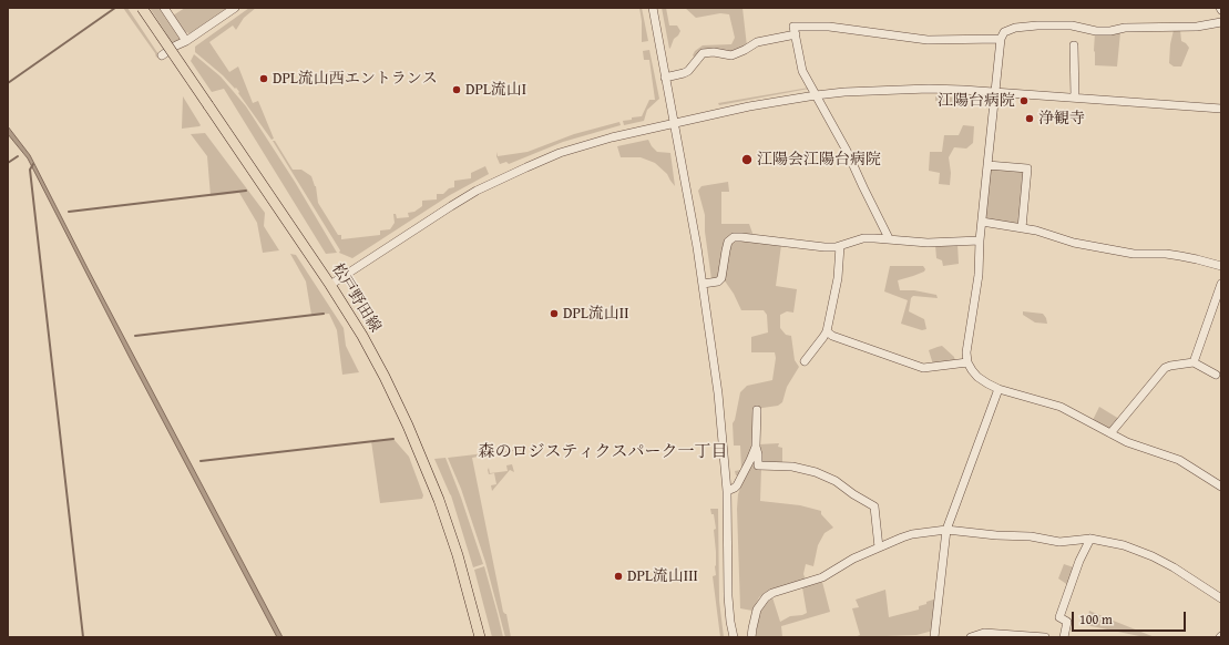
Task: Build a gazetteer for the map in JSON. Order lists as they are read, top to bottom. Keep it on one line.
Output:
{"streets":{"main road":["松戸野田線"]},"districts":["森のロジスティクスパーク一丁目"],"places":["DPL流山西エントランス","DPL流山I","江陽台病院","浄観寺","江陽会江陽台病院","DPL流山II","DPL流山III"],"scale_bar":"100 m"}
